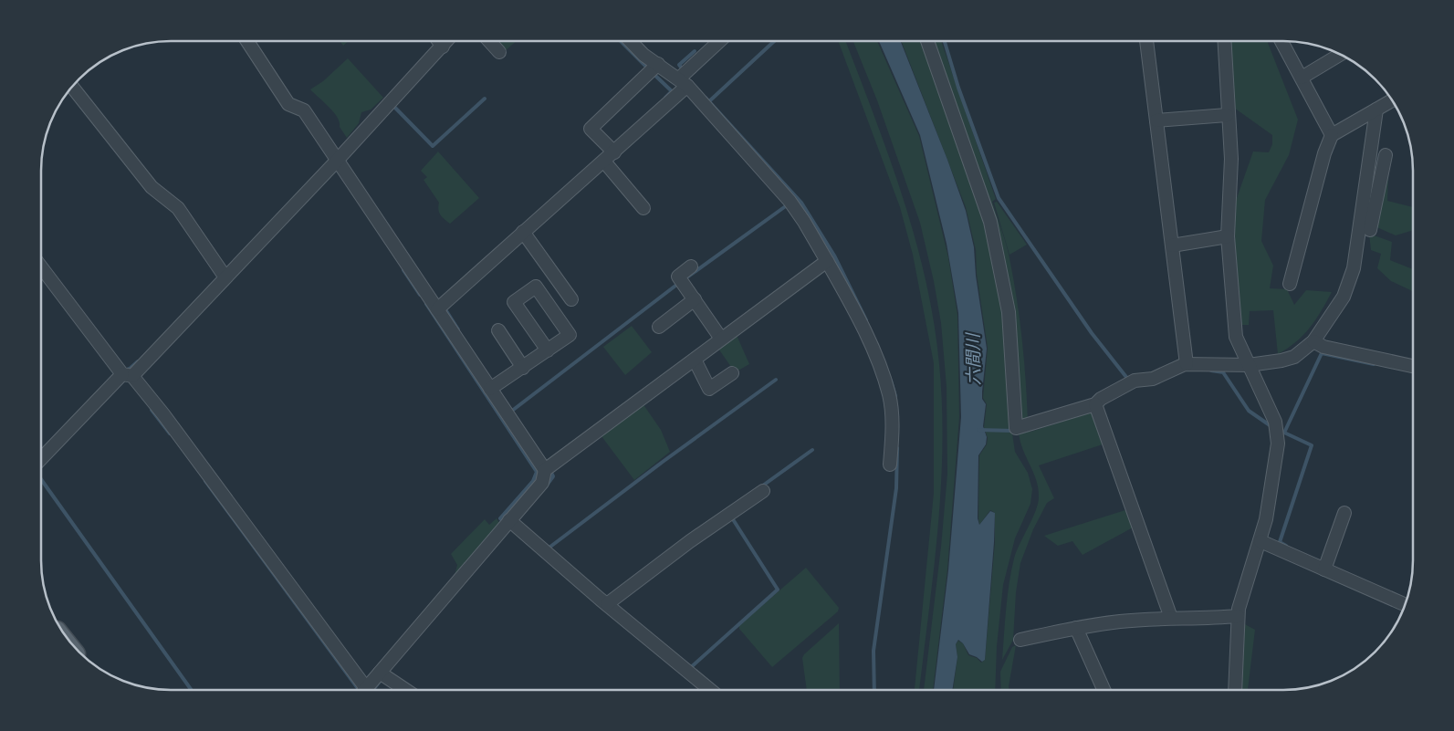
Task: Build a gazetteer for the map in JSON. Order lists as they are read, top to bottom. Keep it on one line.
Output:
{"water":["六間川"]}
